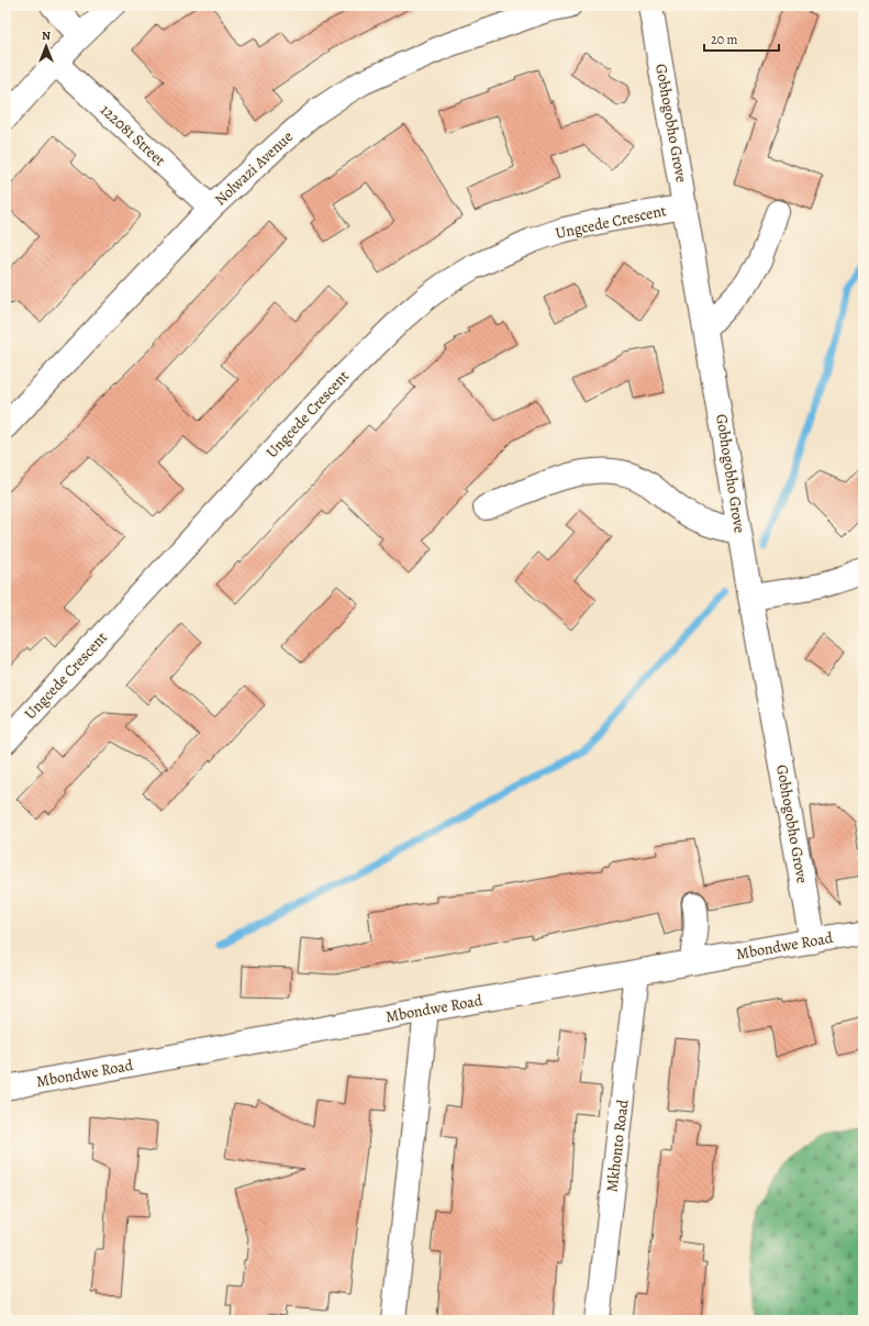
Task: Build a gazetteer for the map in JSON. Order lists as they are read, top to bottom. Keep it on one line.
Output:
{"streets":{"street":["Gobhogobho Grove","122081 Street","Nolwazi Avenue","Ungcede Crescent","Mbondwe Road","Mkhonto Road"]},"crossings":[["Gobhogobho Grove","Ungcede Crescent"],["Gobhogobho Grove","Mbondwe Road"],["122081 Street","Nolwazi Avenue"],["Mbondwe Road","Mkhonto Road"]],"scale_bar":"20 m","north":"top"}
